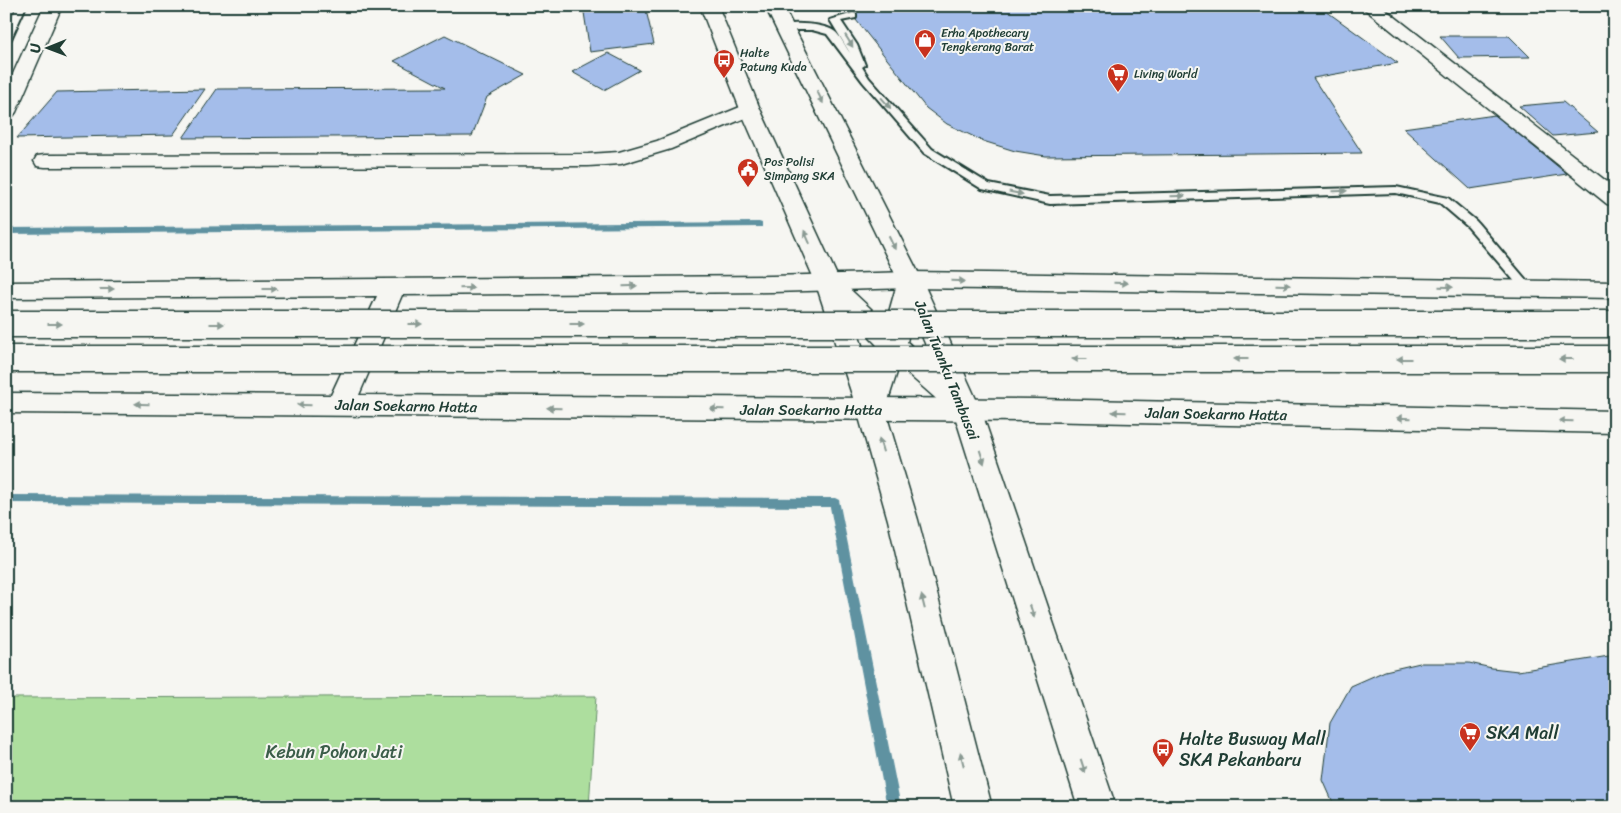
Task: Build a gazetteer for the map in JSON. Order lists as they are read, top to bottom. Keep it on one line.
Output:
{"streets":{"main road":["Jalan Tuanku Tambusai","Jalan Soekarno Hatta"]},"crossings":[["Jalan Tuanku Tambusai","Jalan Soekarno Hatta"]],"parks":["Kebun Pohon Jati"],"places":{"shop":["Erha Apothecary Tengkerang Barat"],"bus stop":["Halte Patung Kuda","Halte Busway Mall SKA Pekanbaru"],"supermarket":["Living World","SKA Mall"],"public building":["Pos Polisi Simpang SKA"]},"north":"left"}
